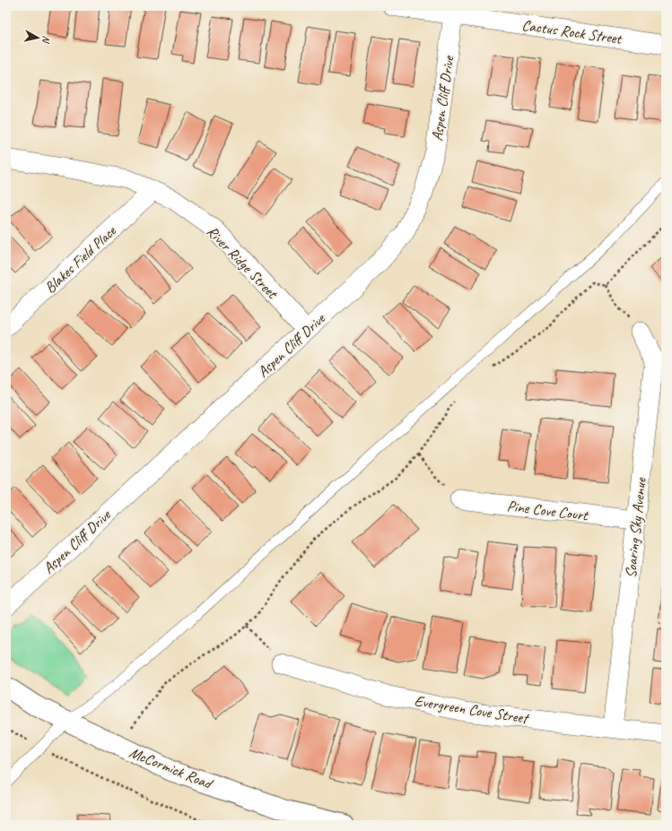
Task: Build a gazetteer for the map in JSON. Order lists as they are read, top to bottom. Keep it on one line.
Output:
{"streets":{"street":["Cactus Rock Street","Aspen Cliff Drive","Blakes Field Place","River Ridge Street","Pine Cove Court","Soaring Sky Avenue","Evergreen Cove Street","McCormick Road"]},"crossings":[["Cactus Rock Street","Aspen Cliff Drive"],["Aspen Cliff Drive","River Ridge Street"],["Blakes Field Place","River Ridge Street"],["Pine Cove Court","Soaring Sky Avenue"],["Soaring Sky Avenue","Evergreen Cove Street"]],"north":"right"}
